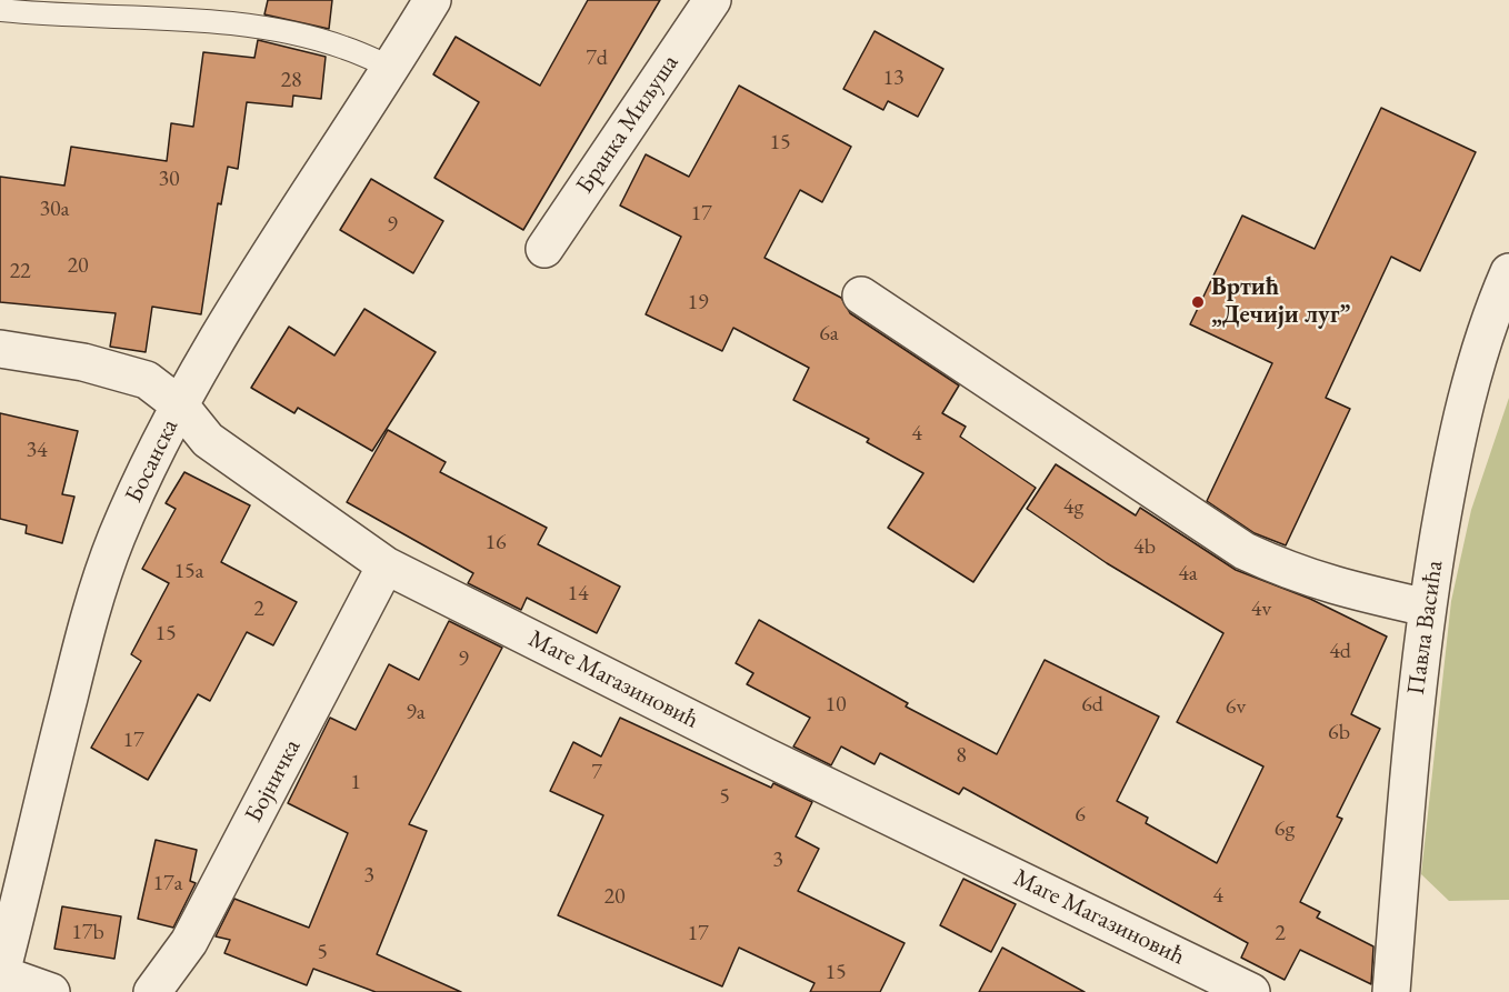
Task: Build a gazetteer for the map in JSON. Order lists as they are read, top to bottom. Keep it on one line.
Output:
{"streets":{"street":["Бранка Миљуша","Босанска","Павла Васића","Маге Магазиновић","Бојничка"]},"crossings":[["Босанска","Маге Магазиновић"],["Маге Магазиновић","Бојничка"]],"places":["Вртић „Дечији луг”"],"house_numbers":["7d","13","28","15","30","30a","17","9","20","22","19","6a","4","34","4g","16","4b","15a","4a","14","2","4v","15","4d","9","10","6d","6v","9a","6b","17","8","7","1","5","6","6g","3","3","17a","4","20","17b","17","2","5","15"]}
